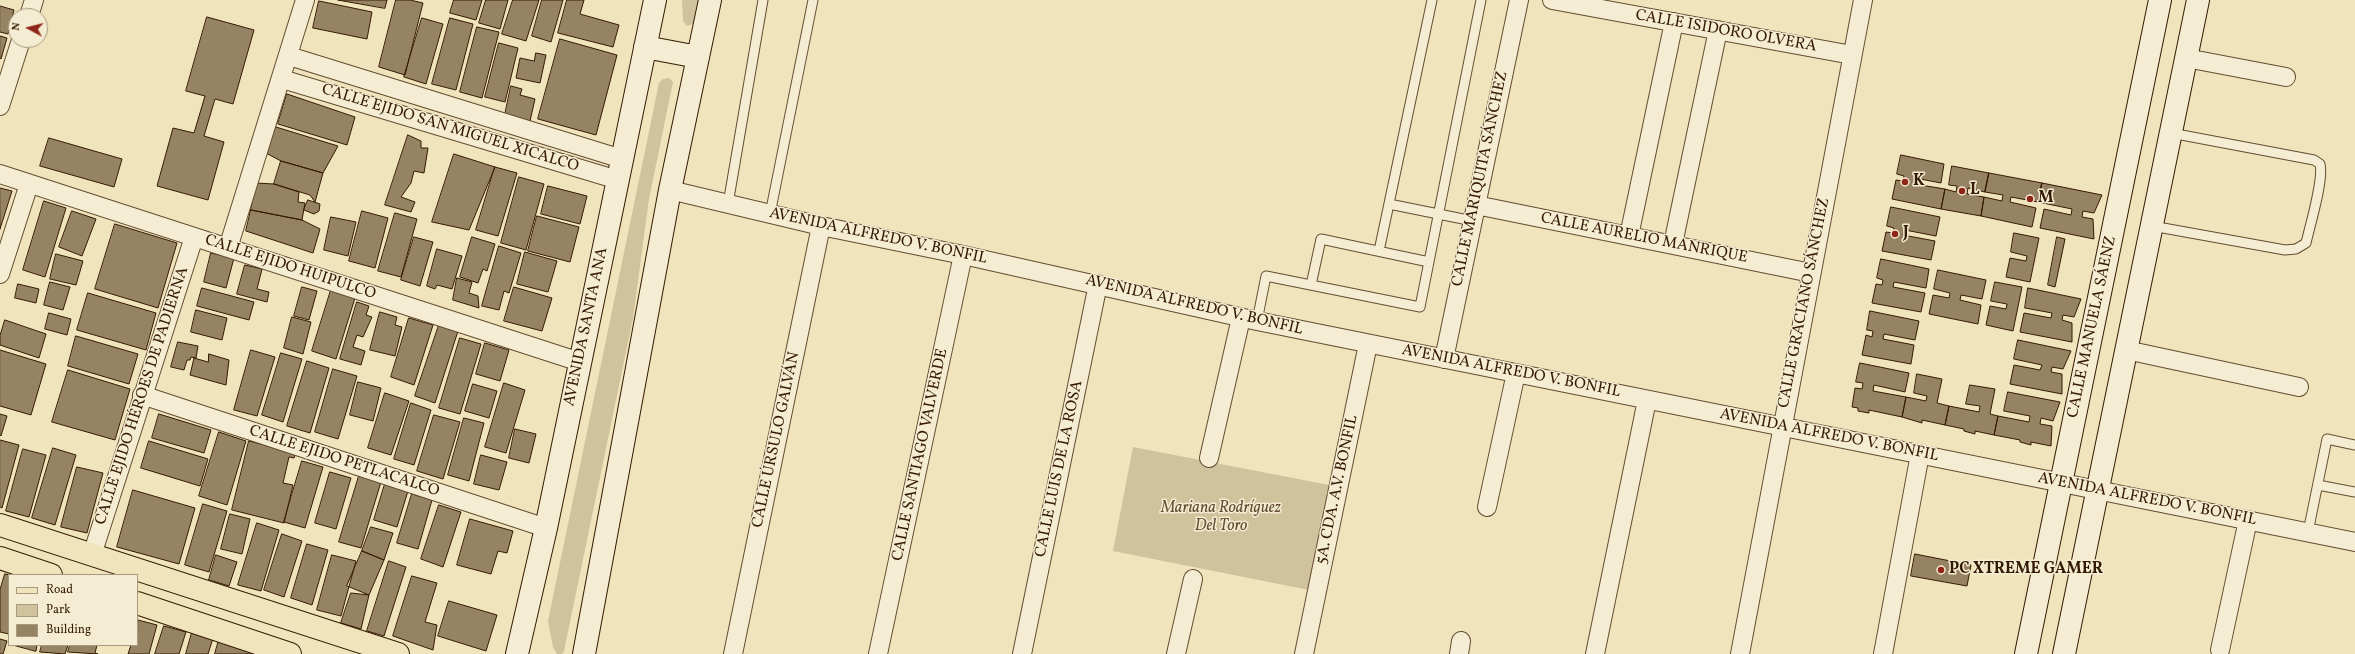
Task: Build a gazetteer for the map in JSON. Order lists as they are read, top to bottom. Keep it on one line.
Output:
{"streets":{"main road":["AVENIDA SANTA ANA","CALLE MANUELA SÁENZ"],"street":["CALLE ISIDORO OLVERA","CALLE EJIDO SAN MIGUEL XICALCO","CALLE MARIQUITA SÁNCHEZ","AVENIDA ALFREDO V. BONFIL","CALLE AURELIO MANRIQUE","CALLE EJIDO HUIPULCO","CALLE GRACIANO SÁNCHEZ","CALLE EJIDO HÉROES DE PADIERNA","CALLE ÚRSULO GALVÁN","CALLE SANTIAGO VALVERDE","CALLE EJIDO PETLACALCO","CALLE LUIS DE LA ROSA","5A. CDA. A.V. BONFIL"]},"crossings":[["CALLE ISIDORO OLVERA","CALLE GRACIANO SÁNCHEZ"],["CALLE EJIDO SAN MIGUEL XICALCO","AVENIDA SANTA ANA"],["CALLE MARIQUITA SÁNCHEZ","AVENIDA ALFREDO V. BONFIL"],["CALLE MARIQUITA SÁNCHEZ","CALLE AURELIO MANRIQUE"],["AVENIDA ALFREDO V. BONFIL","CALLE GRACIANO SÁNCHEZ"],["AVENIDA ALFREDO V. BONFIL","CALLE MANUELA SÁENZ"],["AVENIDA ALFREDO V. BONFIL","CALLE ÚRSULO GALVÁN"],["AVENIDA ALFREDO V. BONFIL","CALLE SANTIAGO VALVERDE"],["AVENIDA ALFREDO V. BONFIL","CALLE LUIS DE LA ROSA"],["AVENIDA ALFREDO V. BONFIL","5A. CDA. A.V. BONFIL"],["CALLE AURELIO MANRIQUE","CALLE GRACIANO SÁNCHEZ"],["CALLE EJIDO HUIPULCO","AVENIDA SANTA ANA"],["CALLE EJIDO HUIPULCO","CALLE EJIDO HÉROES DE PADIERNA"],["AVENIDA SANTA ANA","CALLE EJIDO PETLACALCO"],["CALLE EJIDO HÉROES DE PADIERNA","CALLE EJIDO PETLACALCO"]],"parks":["Mariana Rodríguez Del Toro"],"places":["K","L","M","J","PC XTREME GAMER"],"legend":["Road","Park","Building"],"north":"left"}
